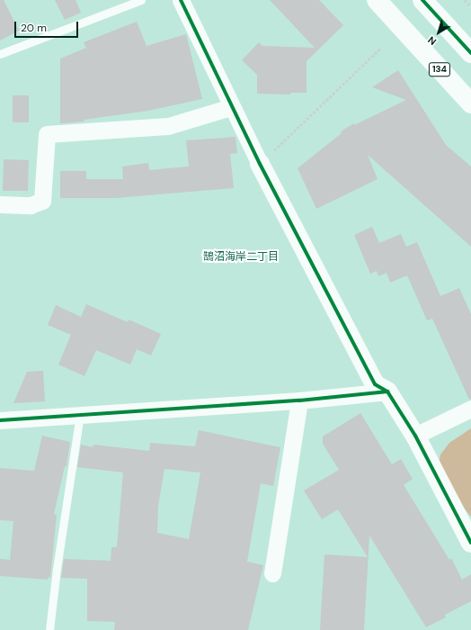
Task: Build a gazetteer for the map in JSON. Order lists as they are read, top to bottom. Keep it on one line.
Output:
{"streets":{"main road":["134"]},"districts":["鵠沼海岸二丁目"],"scale_bar":"20 m","north":"bottom left"}
